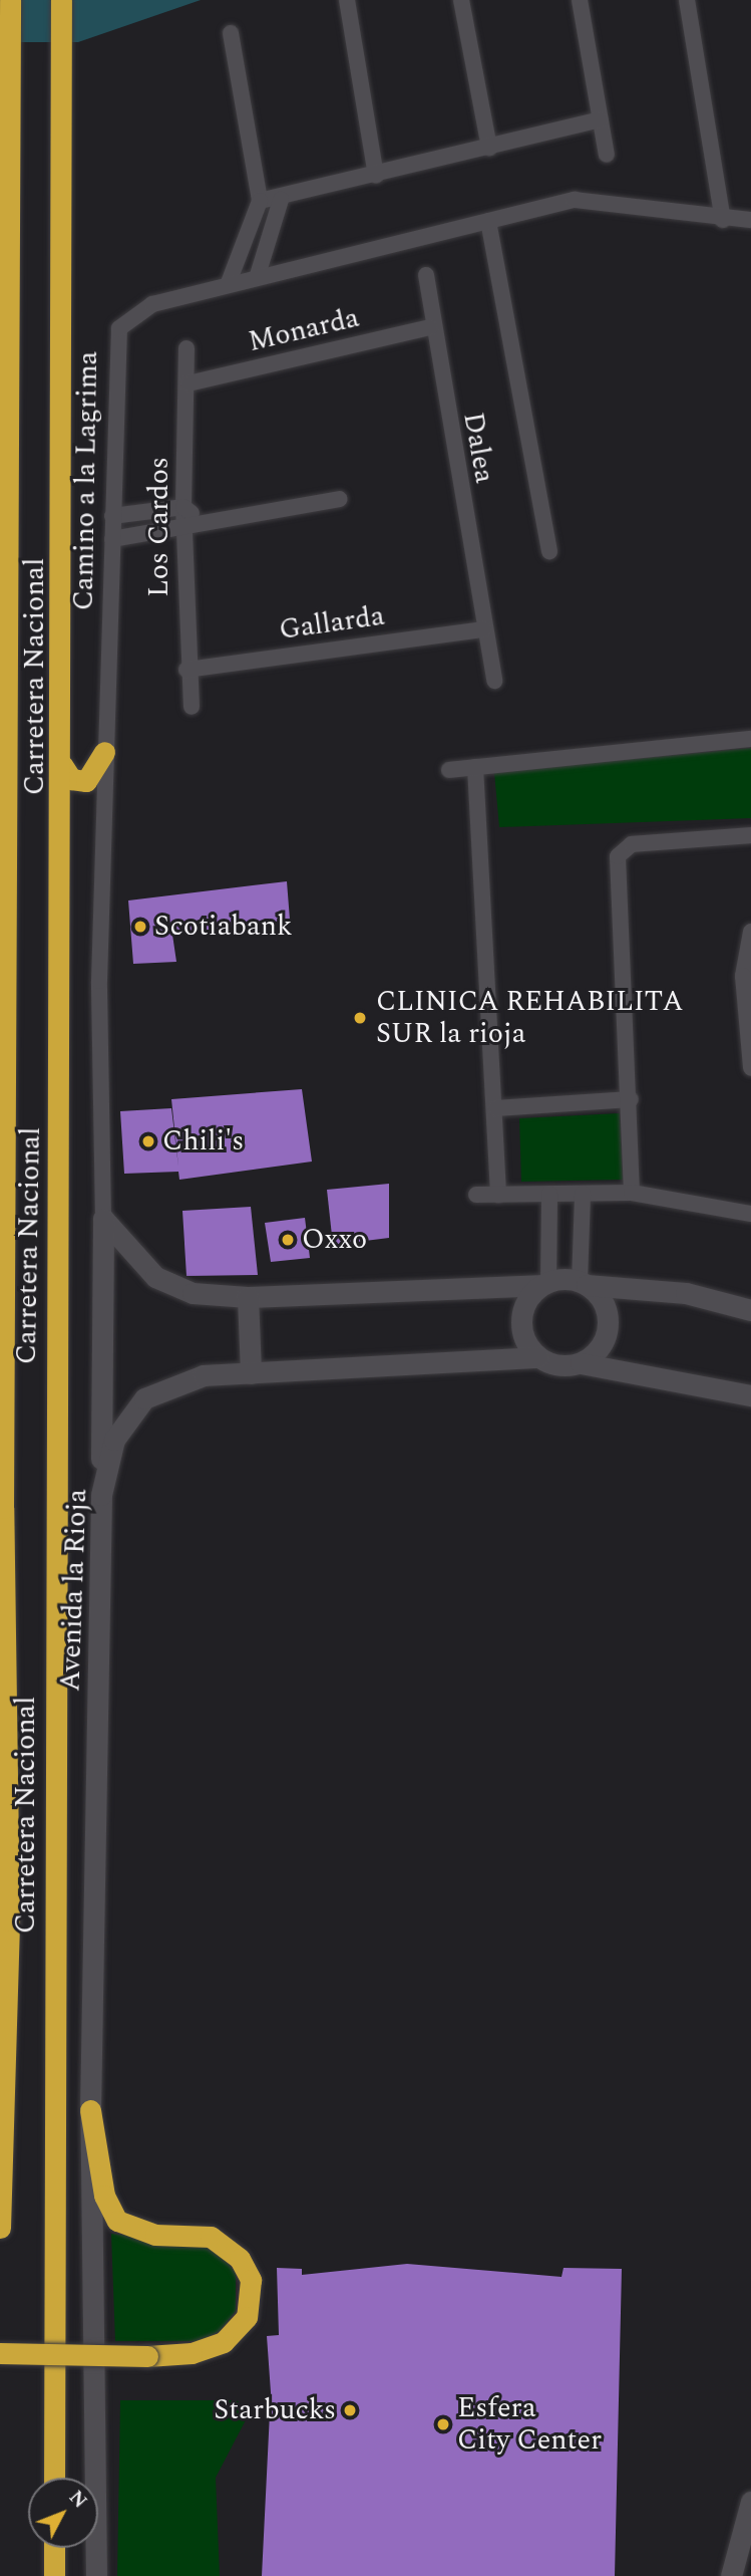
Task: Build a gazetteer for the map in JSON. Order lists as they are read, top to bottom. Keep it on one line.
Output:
{"streets":{"highway":["Carretera Nacional"],"street":["Monarda","Dalea","Camino a la Lagrima","Los Cardos","Gallarda","Avenida la Rioja"]},"crossings":[["Monarda","Dalea"],["Monarda","Los Cardos"],["Dalea","Gallarda"],["Los Cardos","Gallarda"]],"places":["Scotiabank","CLINICA REHABILITA SUR la rioja","Chili's","Oxxo","Starbucks","Esfera City Center"],"north":"top right"}
